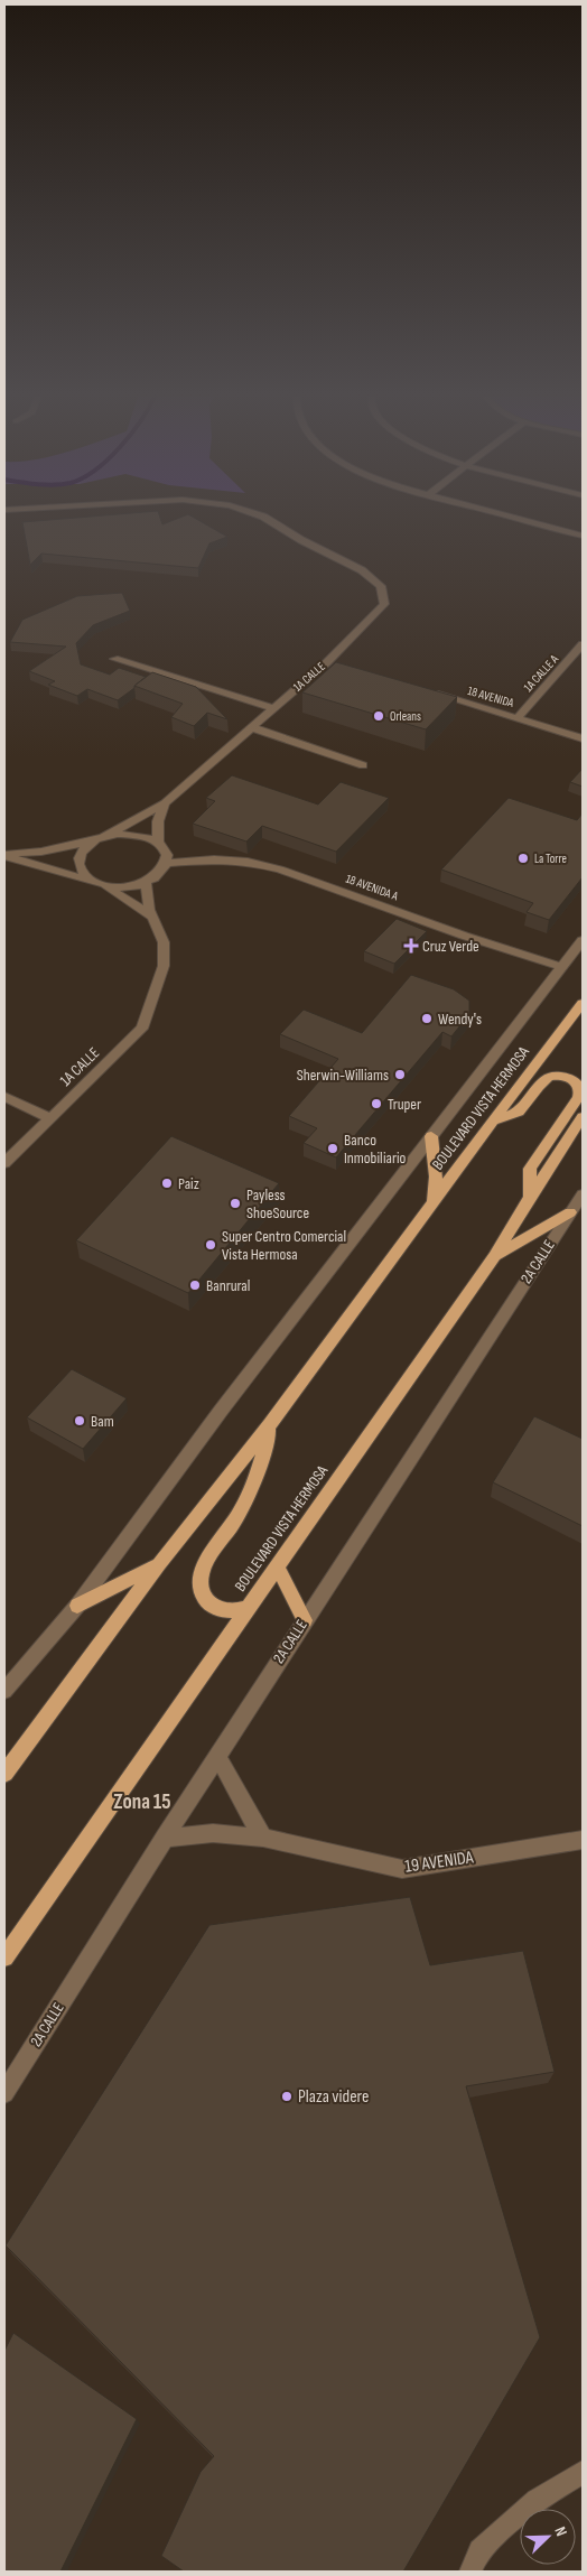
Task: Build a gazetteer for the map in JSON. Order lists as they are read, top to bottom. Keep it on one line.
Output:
{"streets":{"main road":["BOULEVARD VISTA HERMOSA"],"street":["1A CALLE A","1A CALLE","18 AVENIDA","18 AVENIDA A","2A CALLE","19 AVENIDA"]},"crossings":[["1A CALLE A","18 AVENIDA"],["1A CALLE","18 AVENIDA A"],["2A CALLE","19 AVENIDA"]],"districts":["Zona 15"],"places":{"other":["Orleans","La Torre","Wendy's","Sherwin-Williams","Truper","Banco Inmobiliario","Paiz","Payless ShoeSource","Super Centro Comercial Vista Hermosa","Banrural","Bam","Plaza videre"],"health":["Cruz Verde"]},"north":"top right"}
